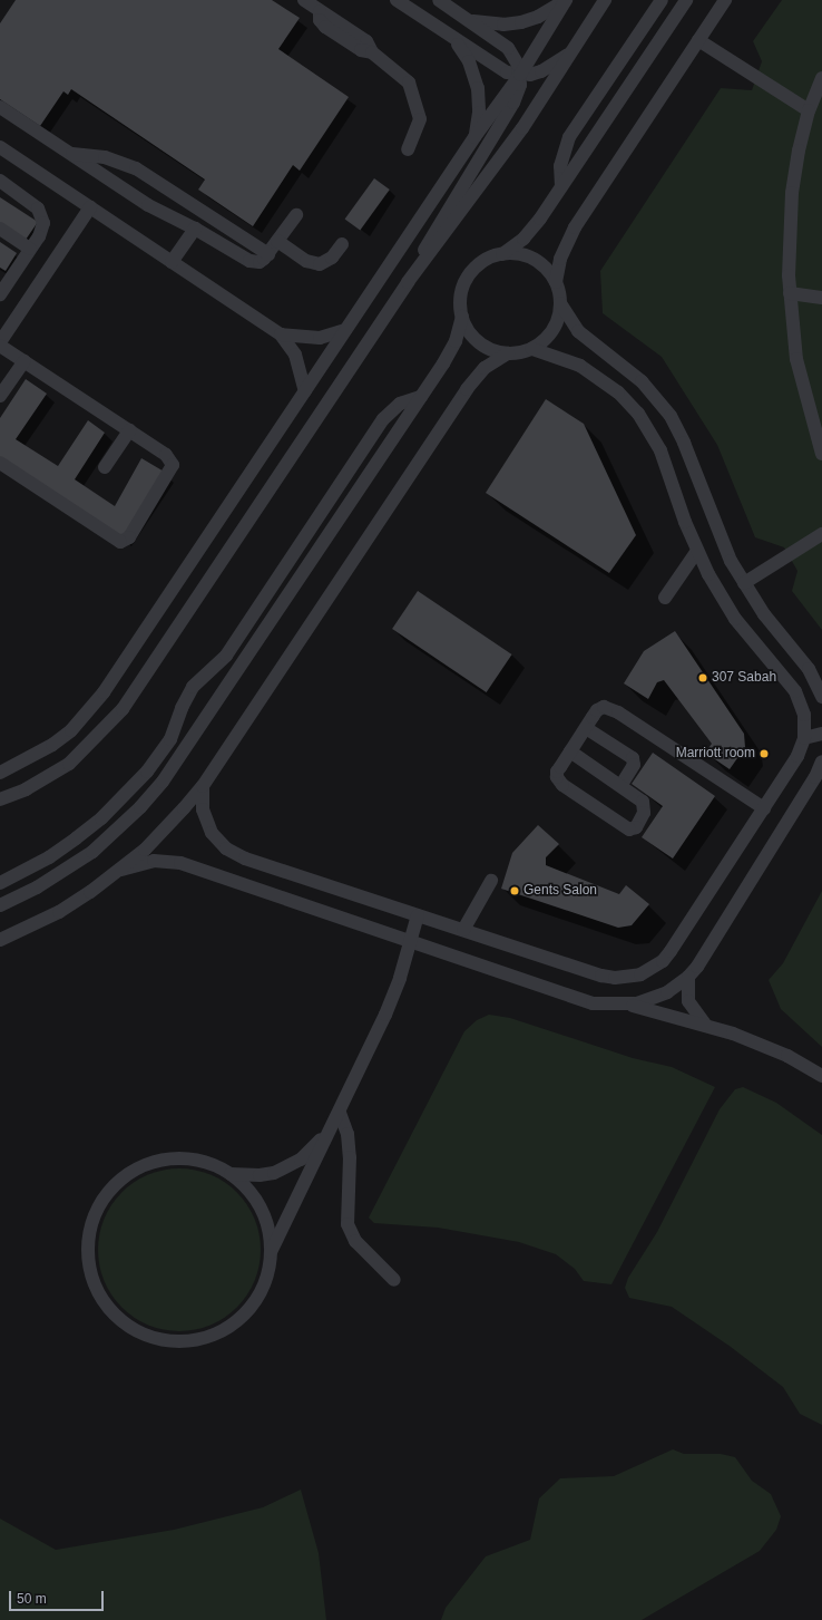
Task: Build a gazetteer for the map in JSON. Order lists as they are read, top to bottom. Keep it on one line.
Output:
{"places":["307 Sabah","Marriott room","Gents Salon"],"scale_bar":"50 m"}
